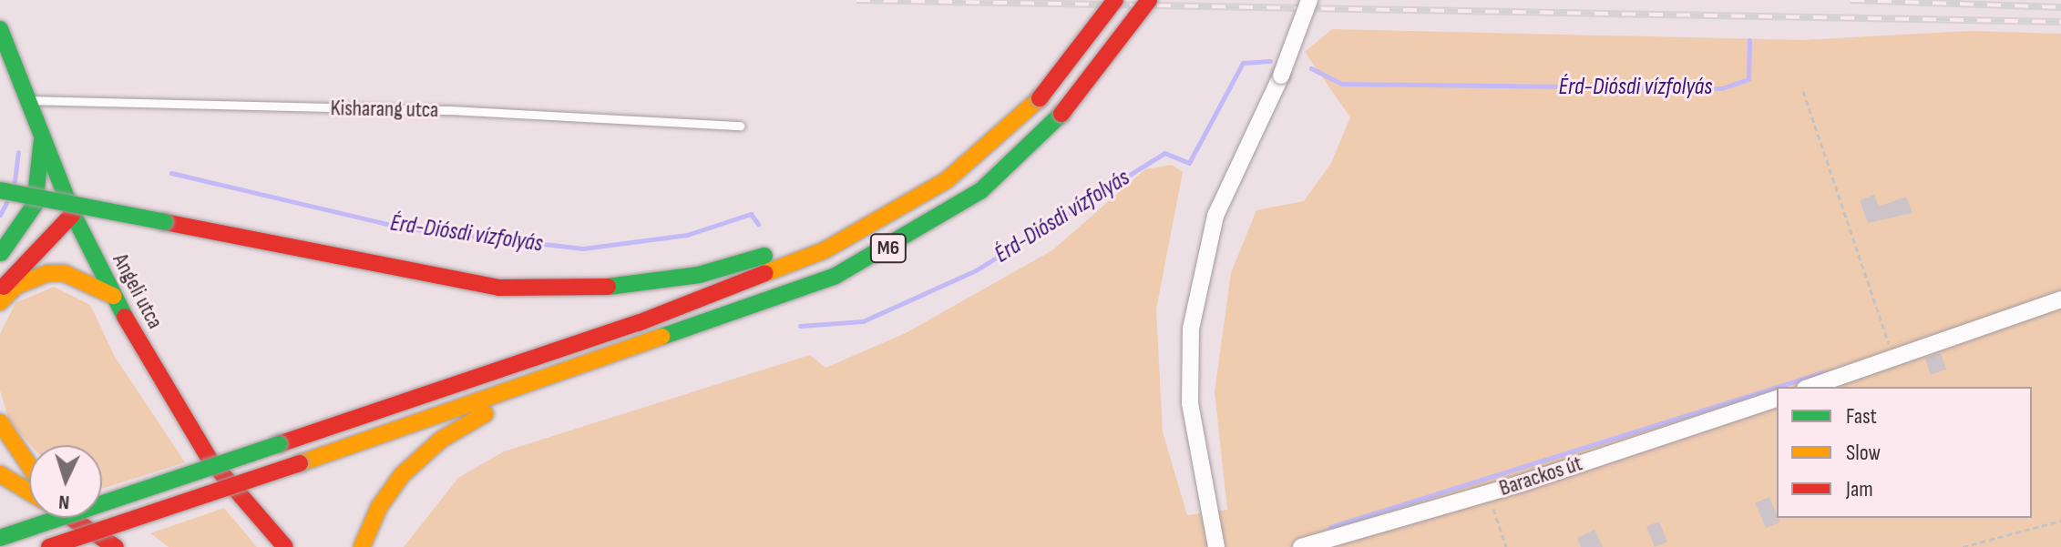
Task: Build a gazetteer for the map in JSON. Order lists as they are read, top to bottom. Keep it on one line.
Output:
{"streets":{"main road":["M6","Angeli utca"],"street":["Barackos út"],"lane":["Kisharang utca"]},"crossings":[["Kisharang utca","Angeli utca"]],"water":["Érd-Diósdi vízfolyás"],"legend":["Fast","Slow","Jam"],"north":"bottom"}
